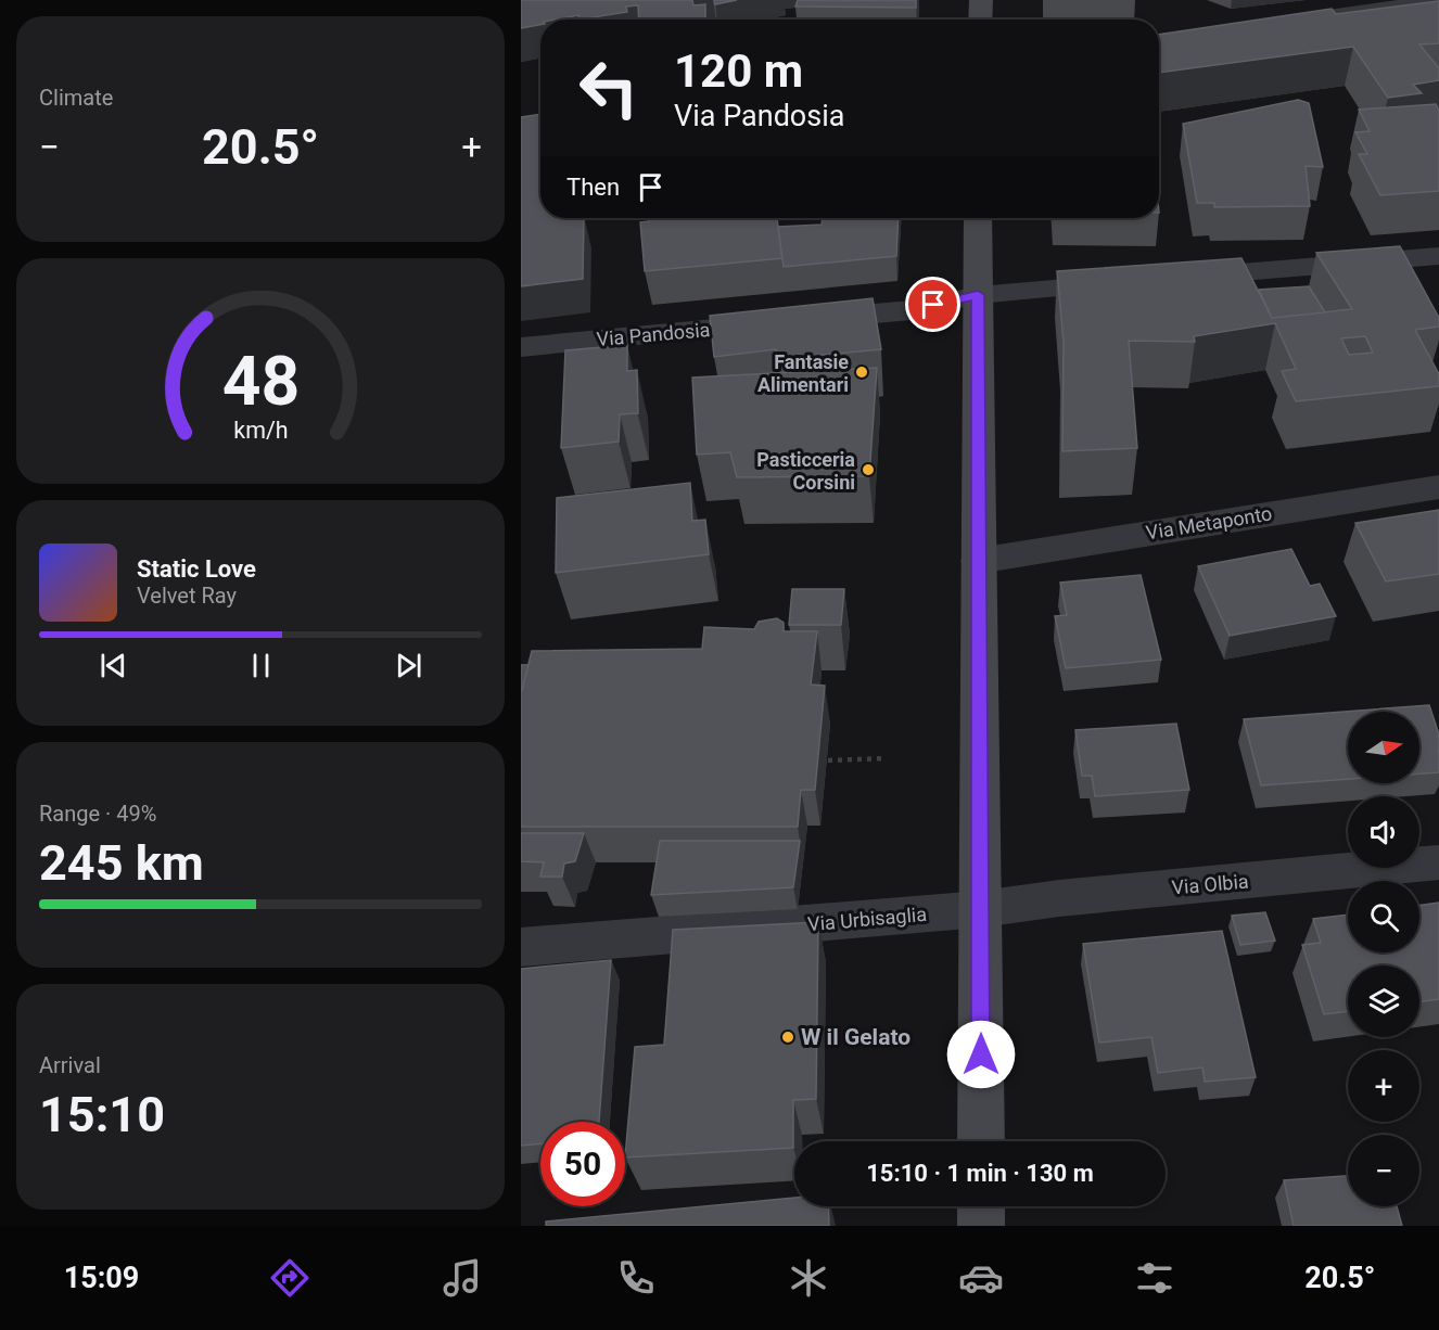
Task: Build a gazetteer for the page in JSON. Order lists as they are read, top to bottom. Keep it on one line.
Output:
{"streets":{"street":["Via Pandosia","Via Metaponto","Via Olbia","Via Urbisaglia"]},"crossings":[["Via Olbia","Via Urbisaglia"]],"places":["Fantasie Alimentari","Pasticceria Corsini","W il Gelato"],"north":"right","page":{"tile":["Climate",["Range · 49%","245 km"],["Arrival","15:10"]],"turn":["120 m","Via Pandosia"],"heat":["−","20.5°","+"],"then":"Then","song":["Static Love","Velvet Ray"],"map_buttons":["+","−"],"limit":"50","trip":"15:10 · 1 min · 130 m","tabs":["15:09","20.5°"],"gauge":["48","km/h"]}}
